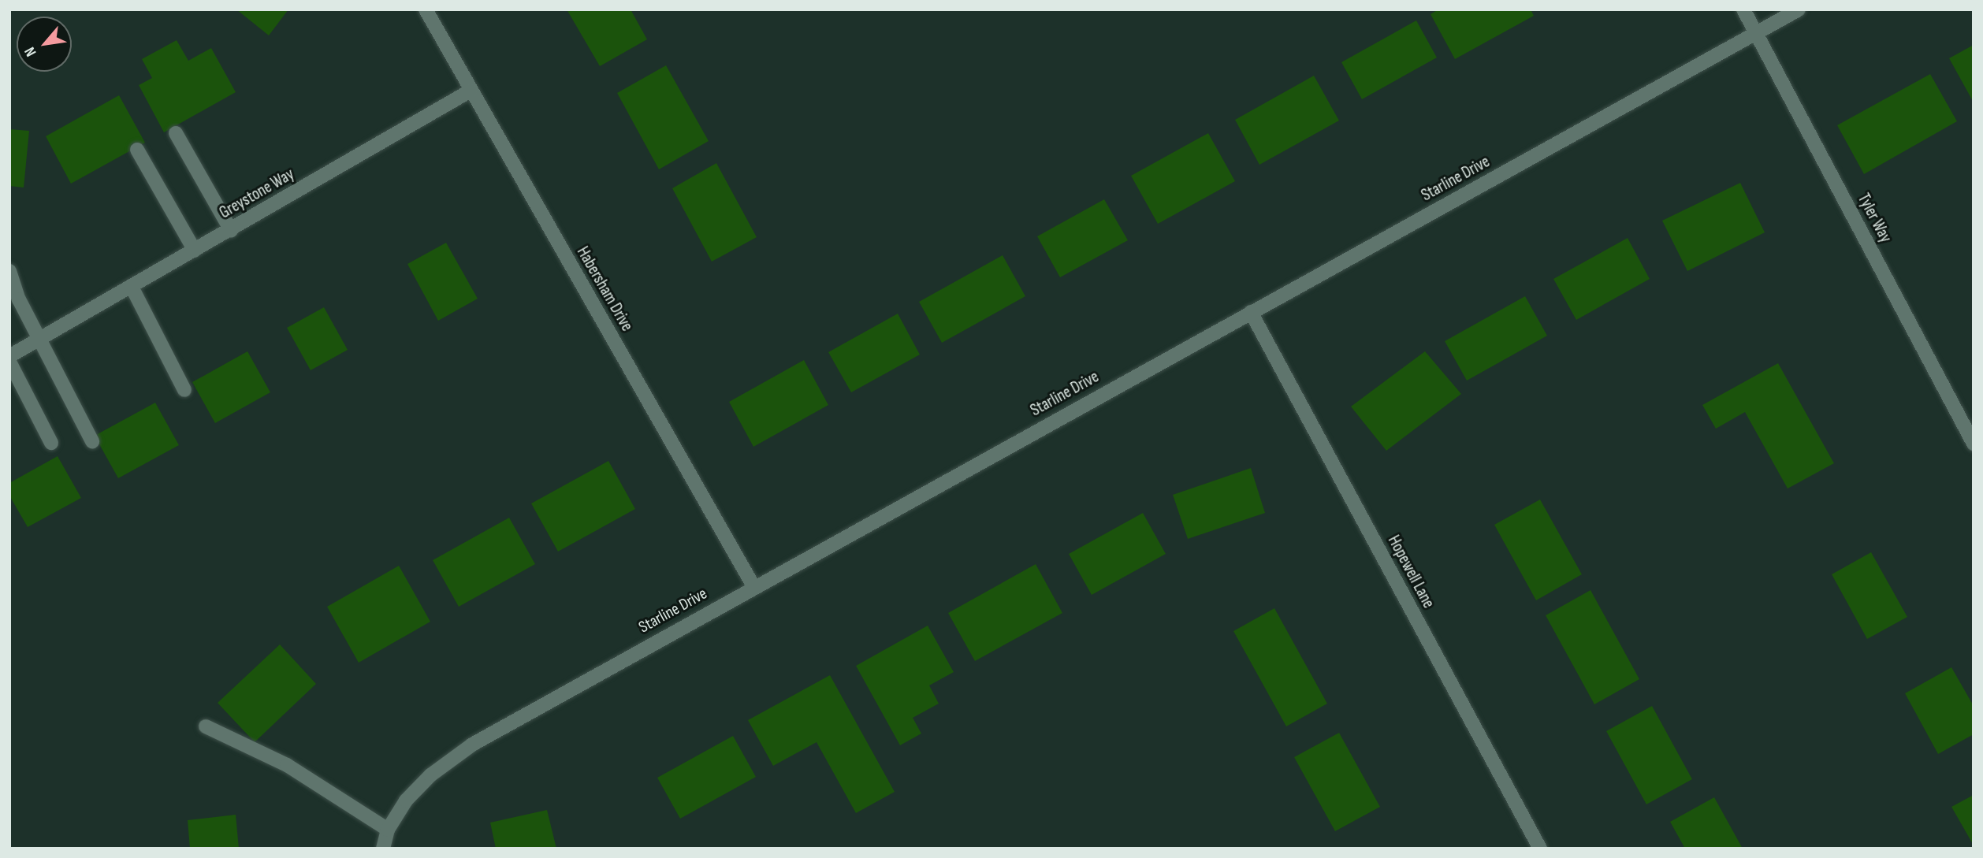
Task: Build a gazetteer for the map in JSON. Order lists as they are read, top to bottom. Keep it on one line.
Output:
{"streets":{"street":["Starline Drive","Greystone Way","Tyler Way","Habersham Drive","Hopewell Lane"]},"crossings":[["Starline Drive","Tyler Way"],["Starline Drive","Habersham Drive"],["Starline Drive","Hopewell Lane"],["Greystone Way","Habersham Drive"]],"north":"bottom left"}
